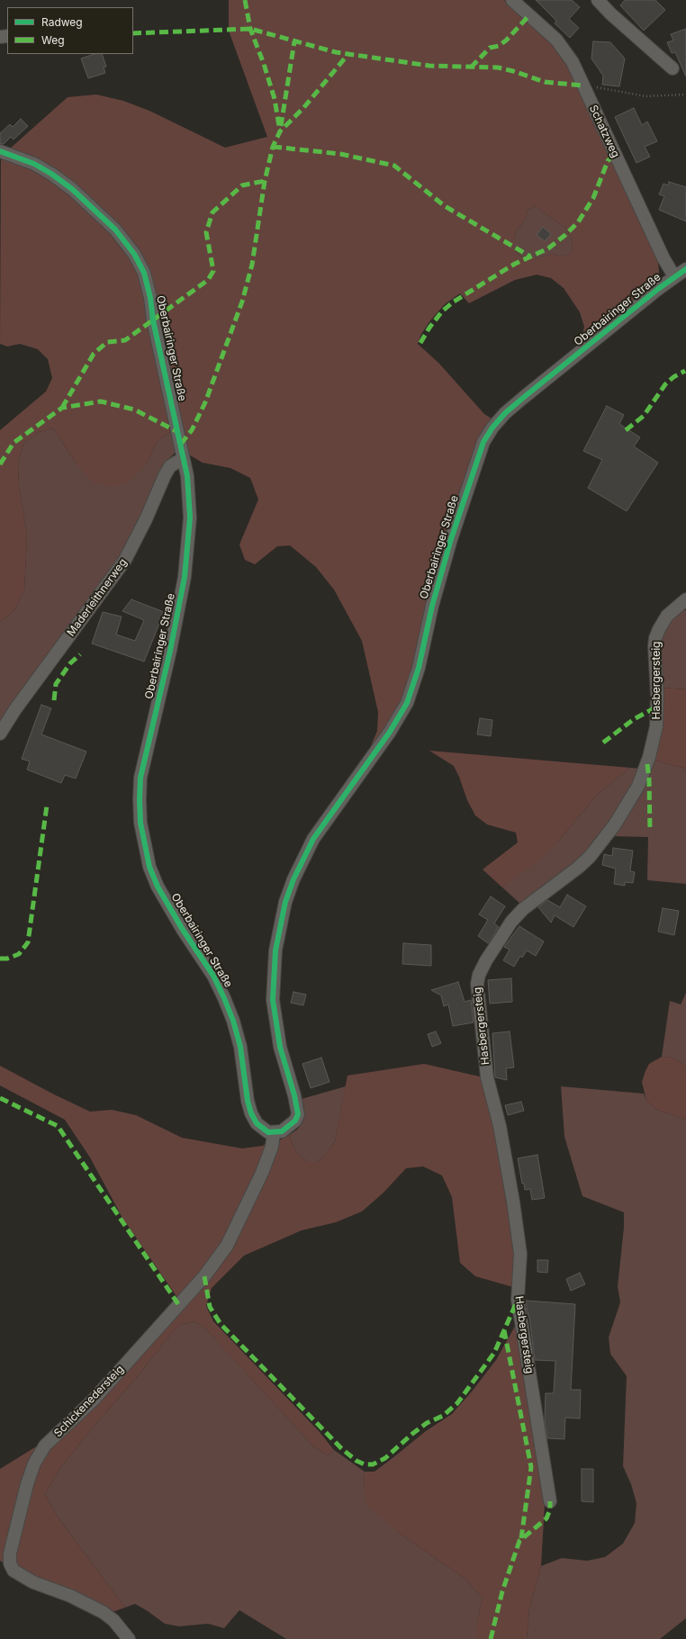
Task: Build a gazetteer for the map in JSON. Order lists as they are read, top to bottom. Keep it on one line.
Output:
{"streets":{"street":["Schatzweg","Oberbairinger Straße","Maderleithnerweg","Hasbergersteig","Schickenedersteig"]},"crossings":[["Schatzweg","Oberbairinger Straße"],["Oberbairinger Straße","Maderleithnerweg"],["Oberbairinger Straße","Schickenedersteig"]],"legend":["Radweg","Weg"]}
